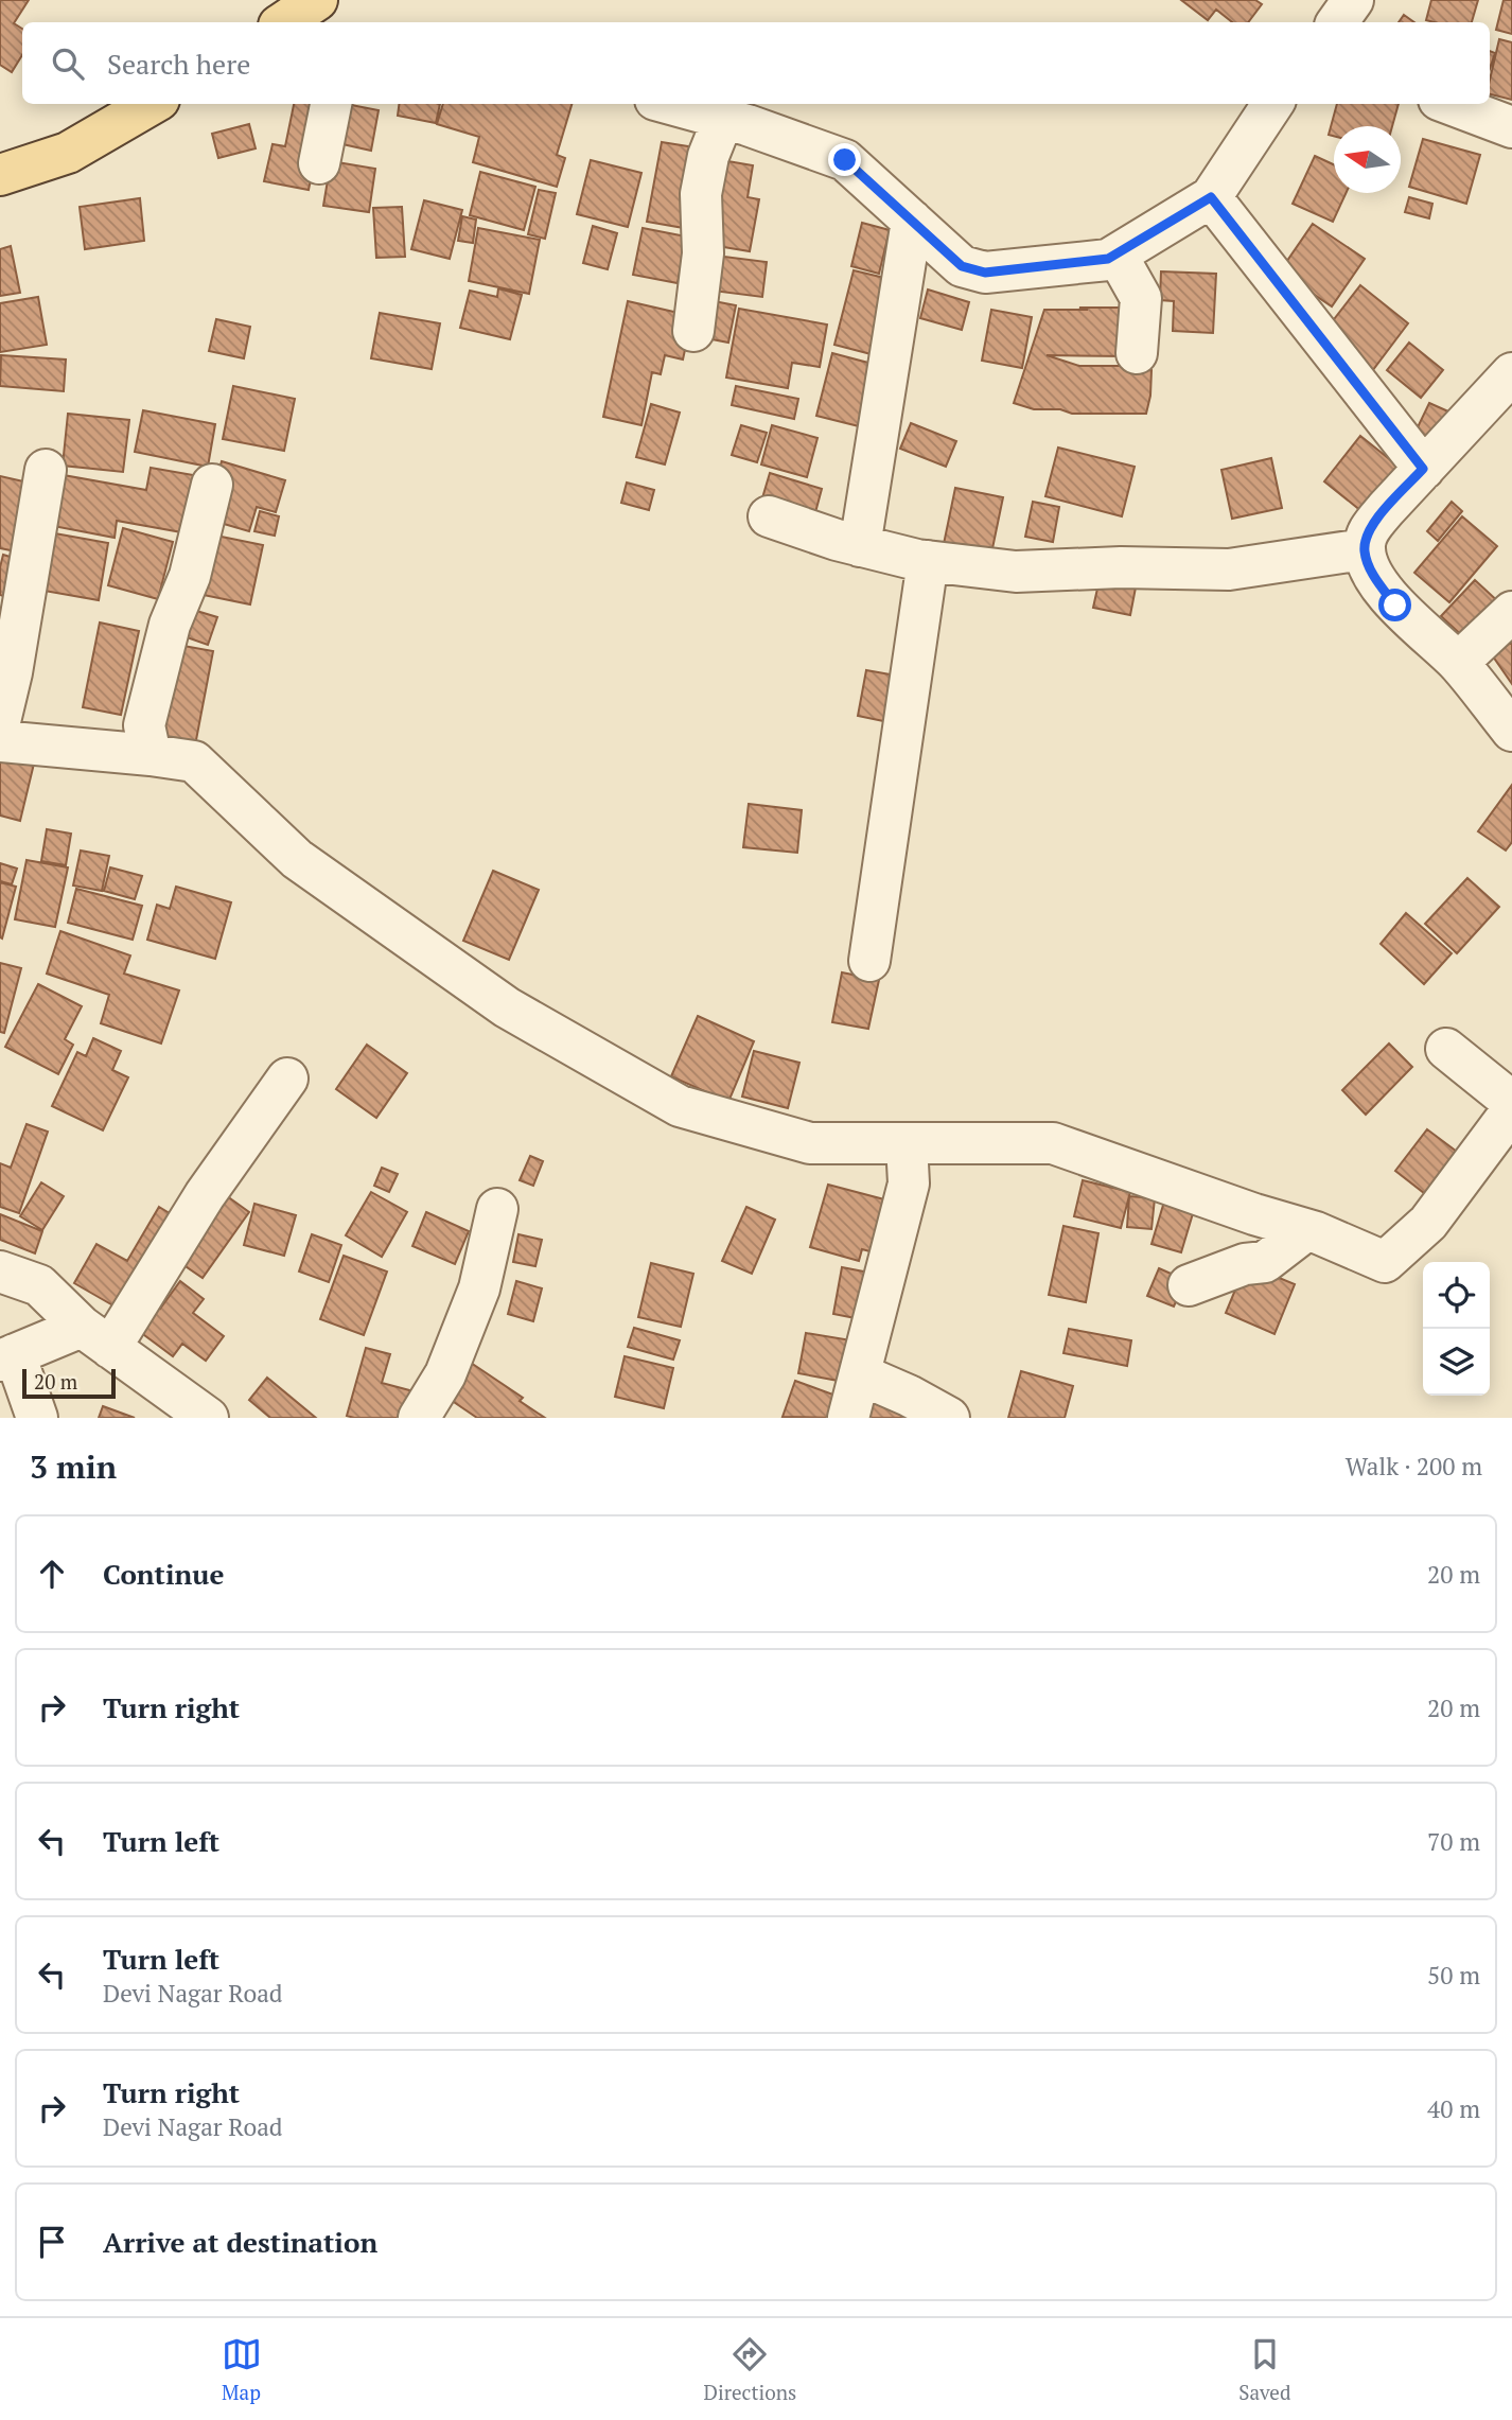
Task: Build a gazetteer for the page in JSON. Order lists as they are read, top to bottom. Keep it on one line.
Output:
{"scale_bar":"20 m","north":"left","page":{"search":"Search here","scale":"20 m","heading":["3 min","Walk · 200 m"],"list":[["Continue","20 m"],["Turn right","20 m"],["Turn left","70 m"],["Turn left","Devi Nagar Road","50 m"],["Turn right","Devi Nagar Road","40 m"],"Arrive at destination"],"nav":["Map","Directions","Saved"]}}
